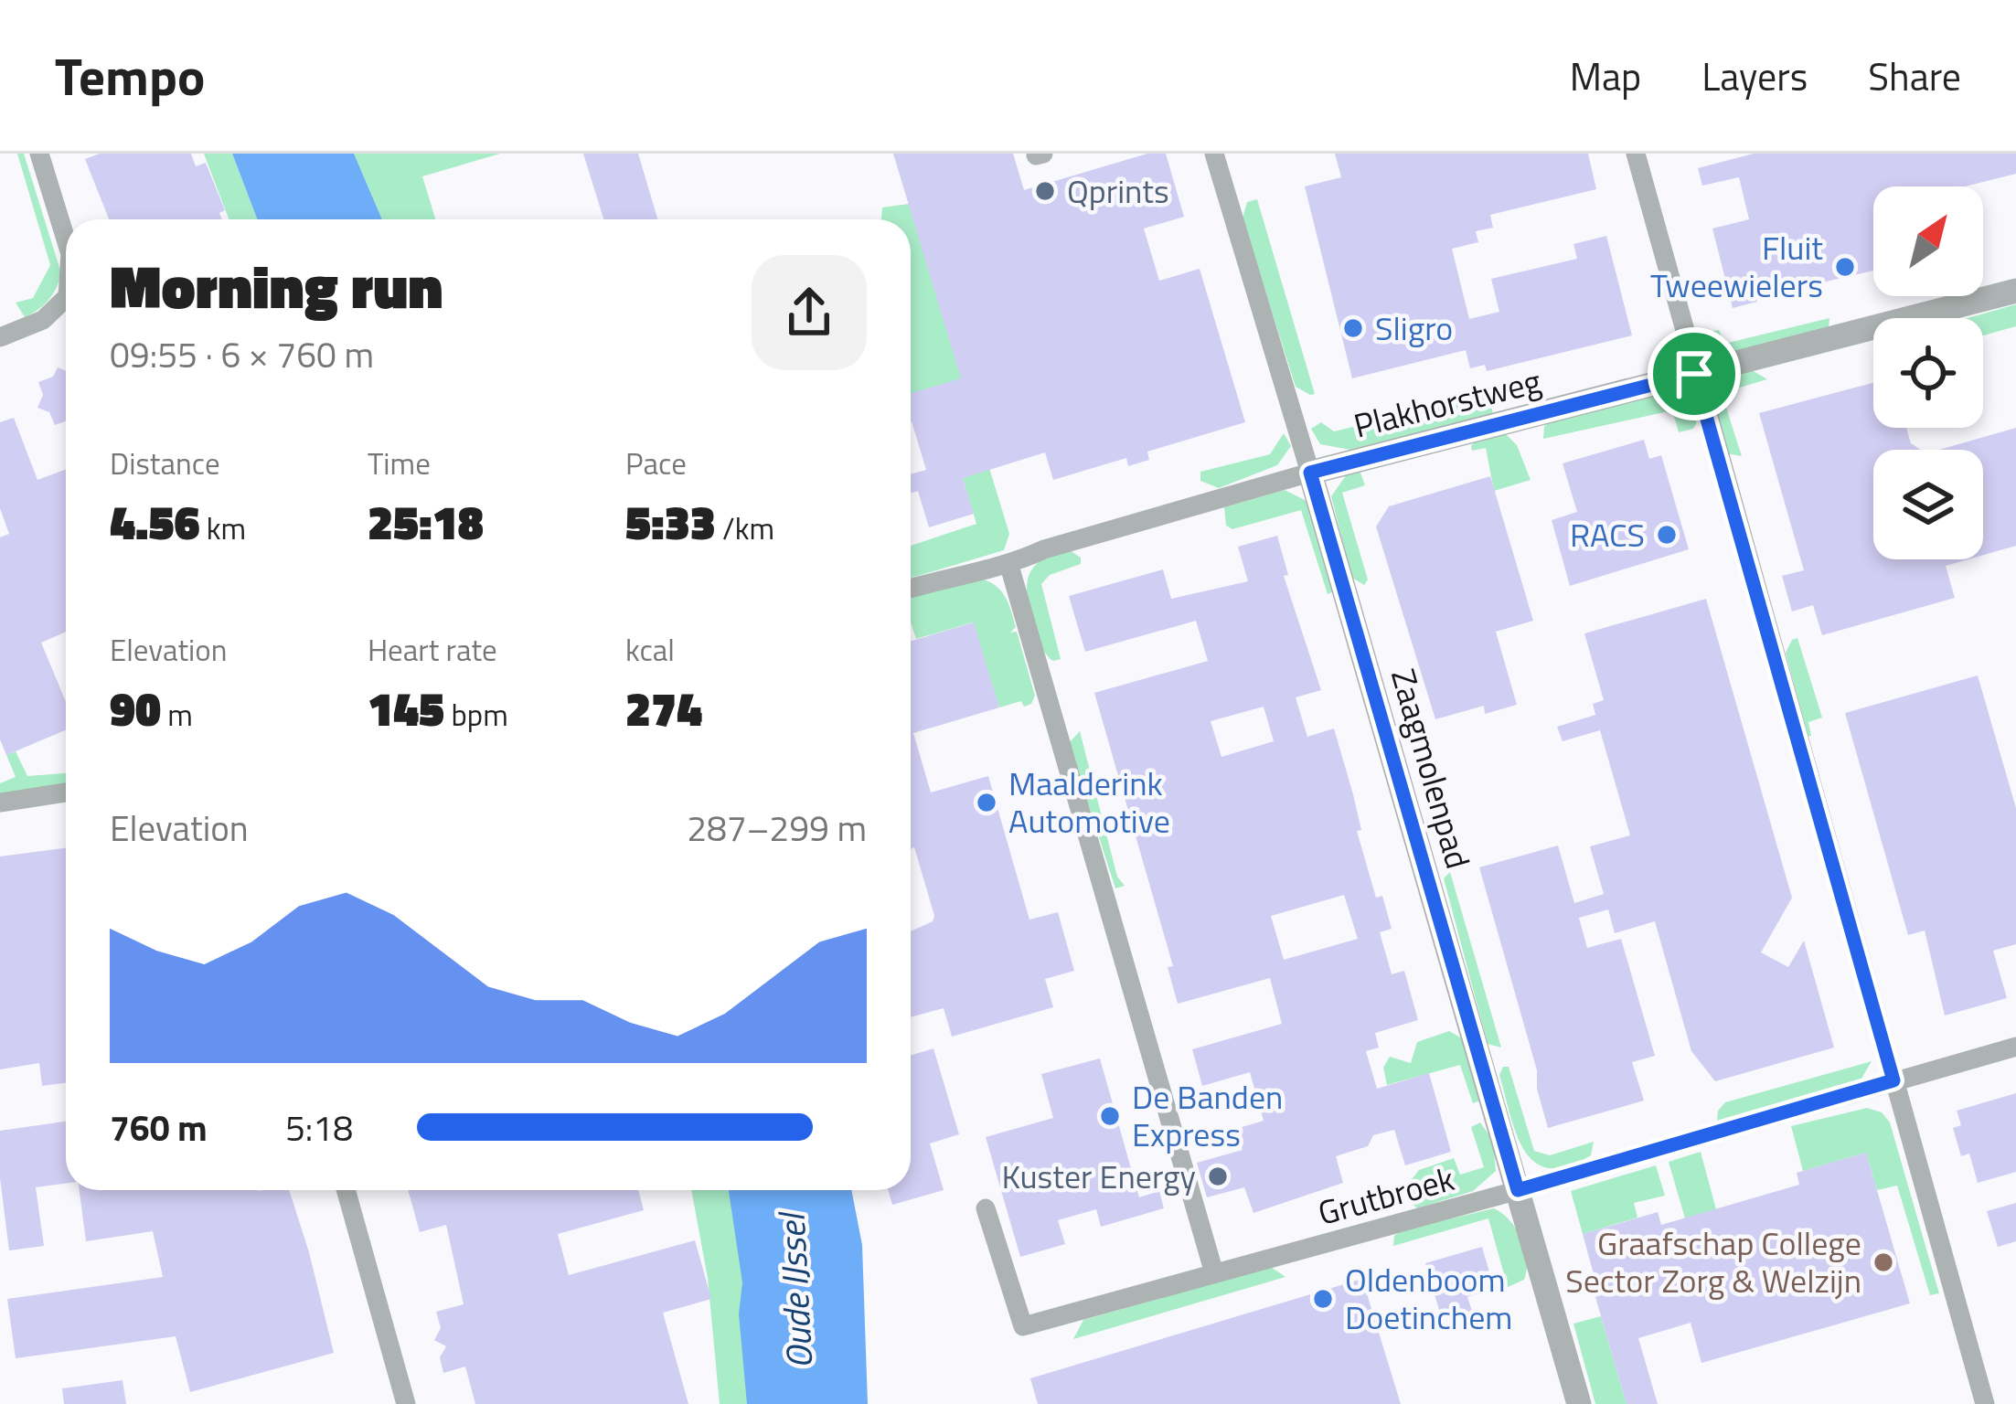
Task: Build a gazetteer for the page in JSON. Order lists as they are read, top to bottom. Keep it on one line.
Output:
{"streets":{"street":["Plakhorstweg","Zaagmolenpad","Grutbroek"]},"crossings":[["Plakhorstweg","Zaagmolenpad"],["Zaagmolenpad","Grutbroek"]],"water":["Oude IJssel"],"places":["Qprints","Fluit Tweewielers","Sligro","RACS","Maalderink Automotive","De Banden Express","Kuster Energy","Graafschap College Sector Zorg & Welzijn","Oldenboom Doetinchem"],"north":"top right","page":{"header":"Tempo","nav":["Map","Layers","Share"],"heading":["Morning run","09:55 · 6 × 760 m"],"stats":[["Distance","4.56 km"],["Time","25:18"],["Pace","5:33 /km"],["Elevation","90 m"],["Heart rate","145 bpm"],["kcal","274"]],"chart":["Elevation","287–299 m"],"list":[{"name":"760 m","note":"5:18"}]}}
